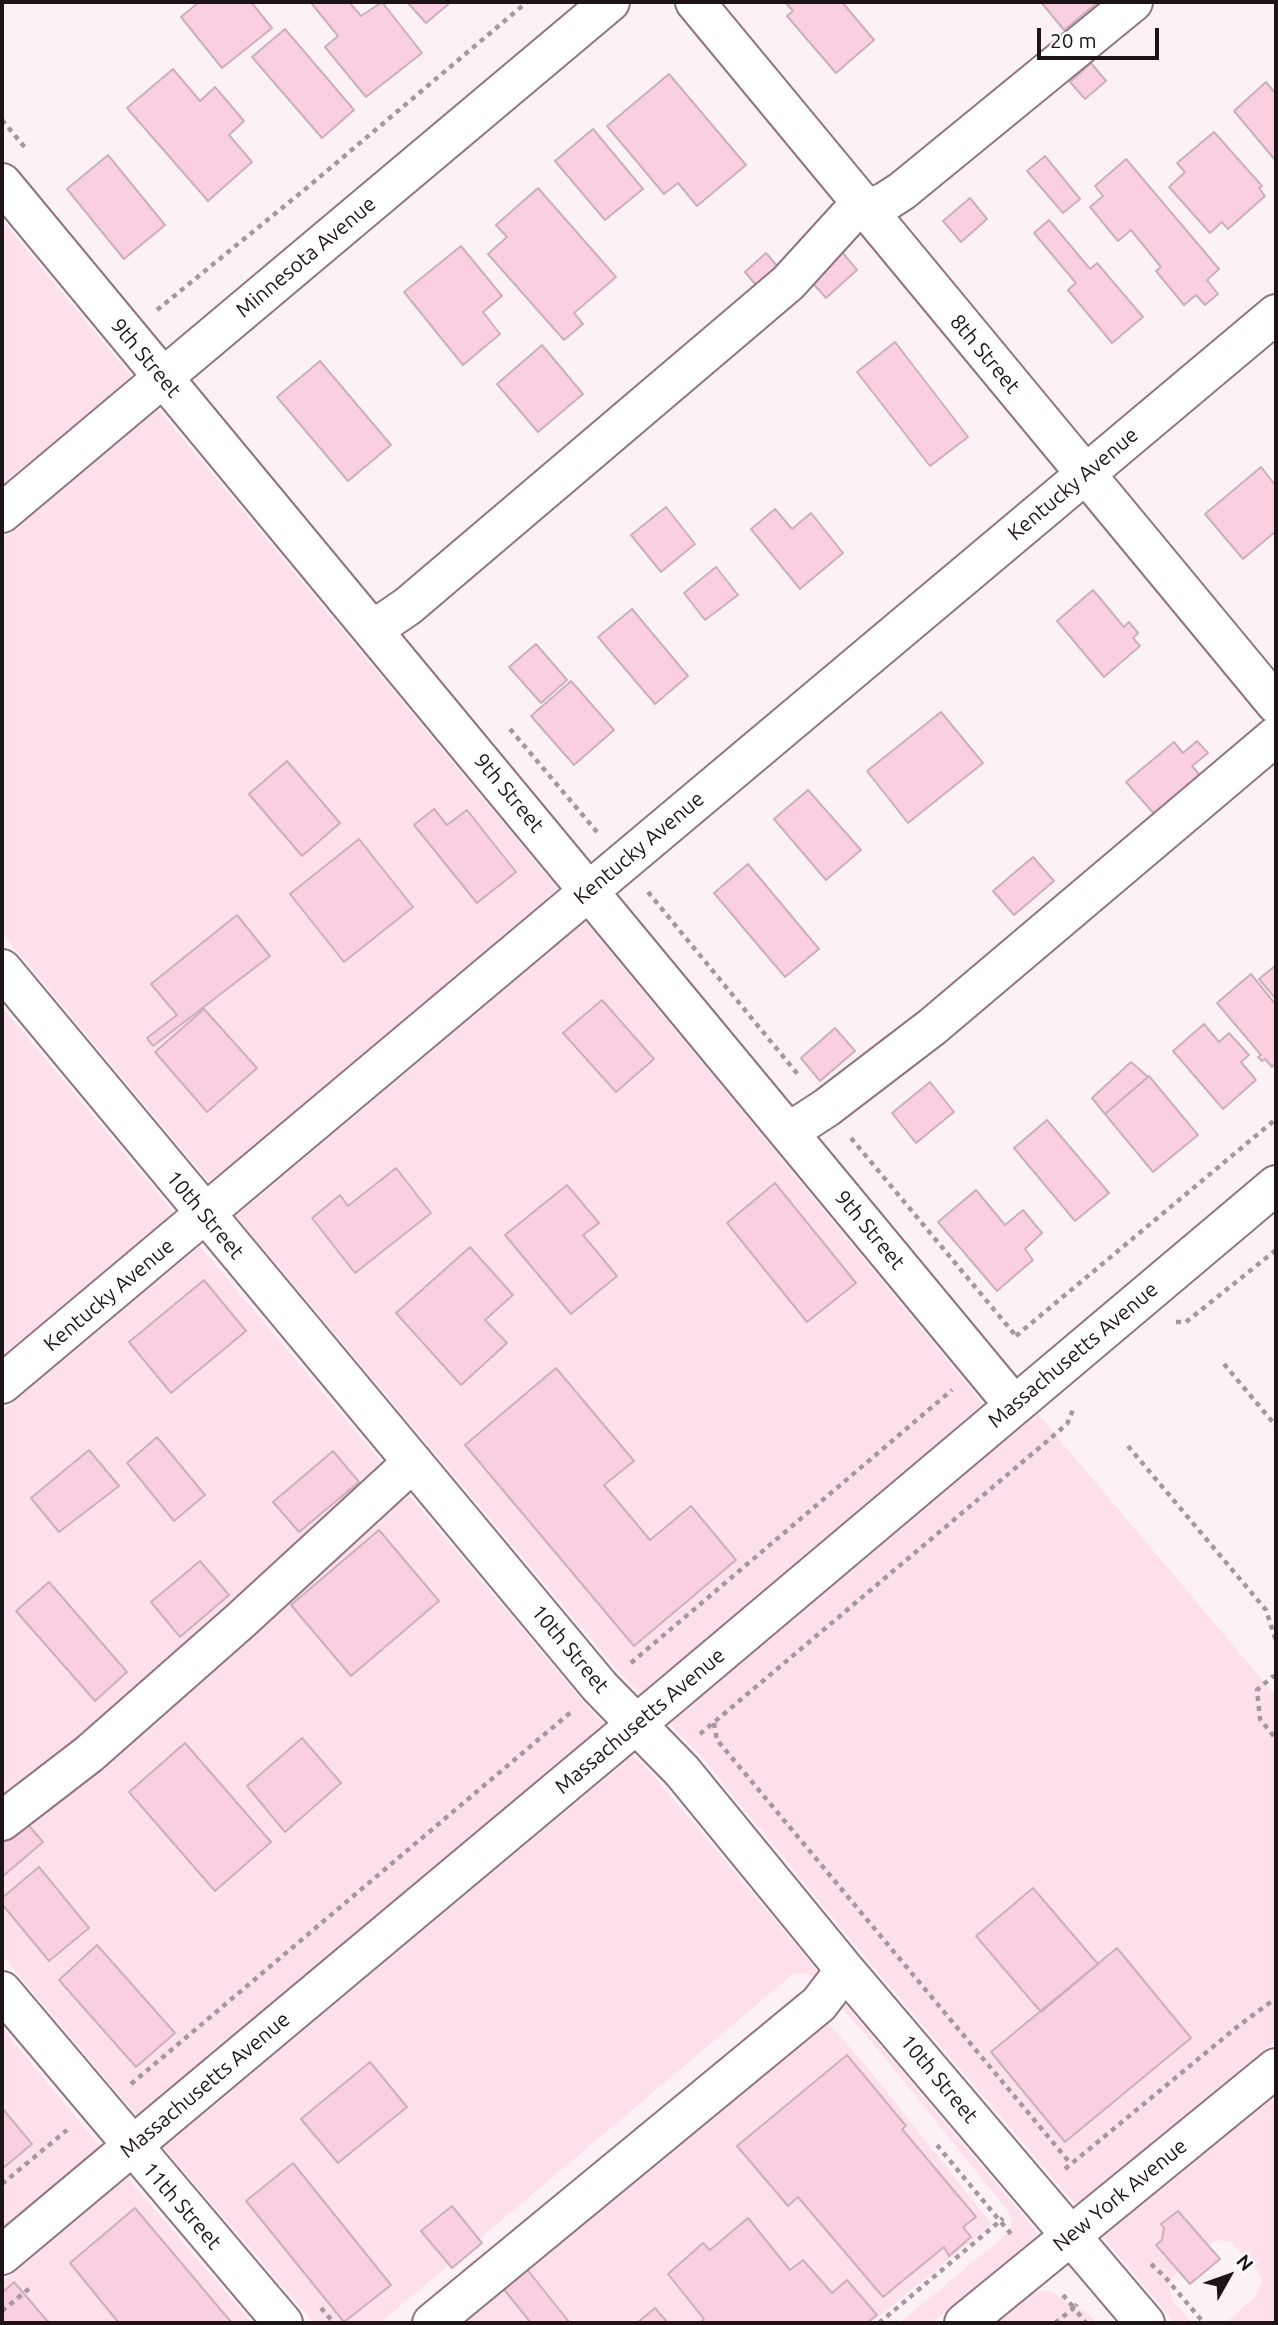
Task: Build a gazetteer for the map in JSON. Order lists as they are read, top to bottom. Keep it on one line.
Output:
{"streets":{"street":["Minnesota Avenue","8th Street","9th Street","Kentucky Avenue","10th Street","Massachusetts Avenue","New York Avenue","11th Street"]},"crossings":[["Minnesota Avenue","9th Street"],["8th Street","Kentucky Avenue"],["9th Street","Kentucky Avenue"],["9th Street","Massachusetts Avenue"],["Kentucky Avenue","10th Street"],["10th Street","Massachusetts Avenue"],["10th Street","New York Avenue"],["Massachusetts Avenue","11th Street"]],"scale_bar":"20 m","north":"top right"}
